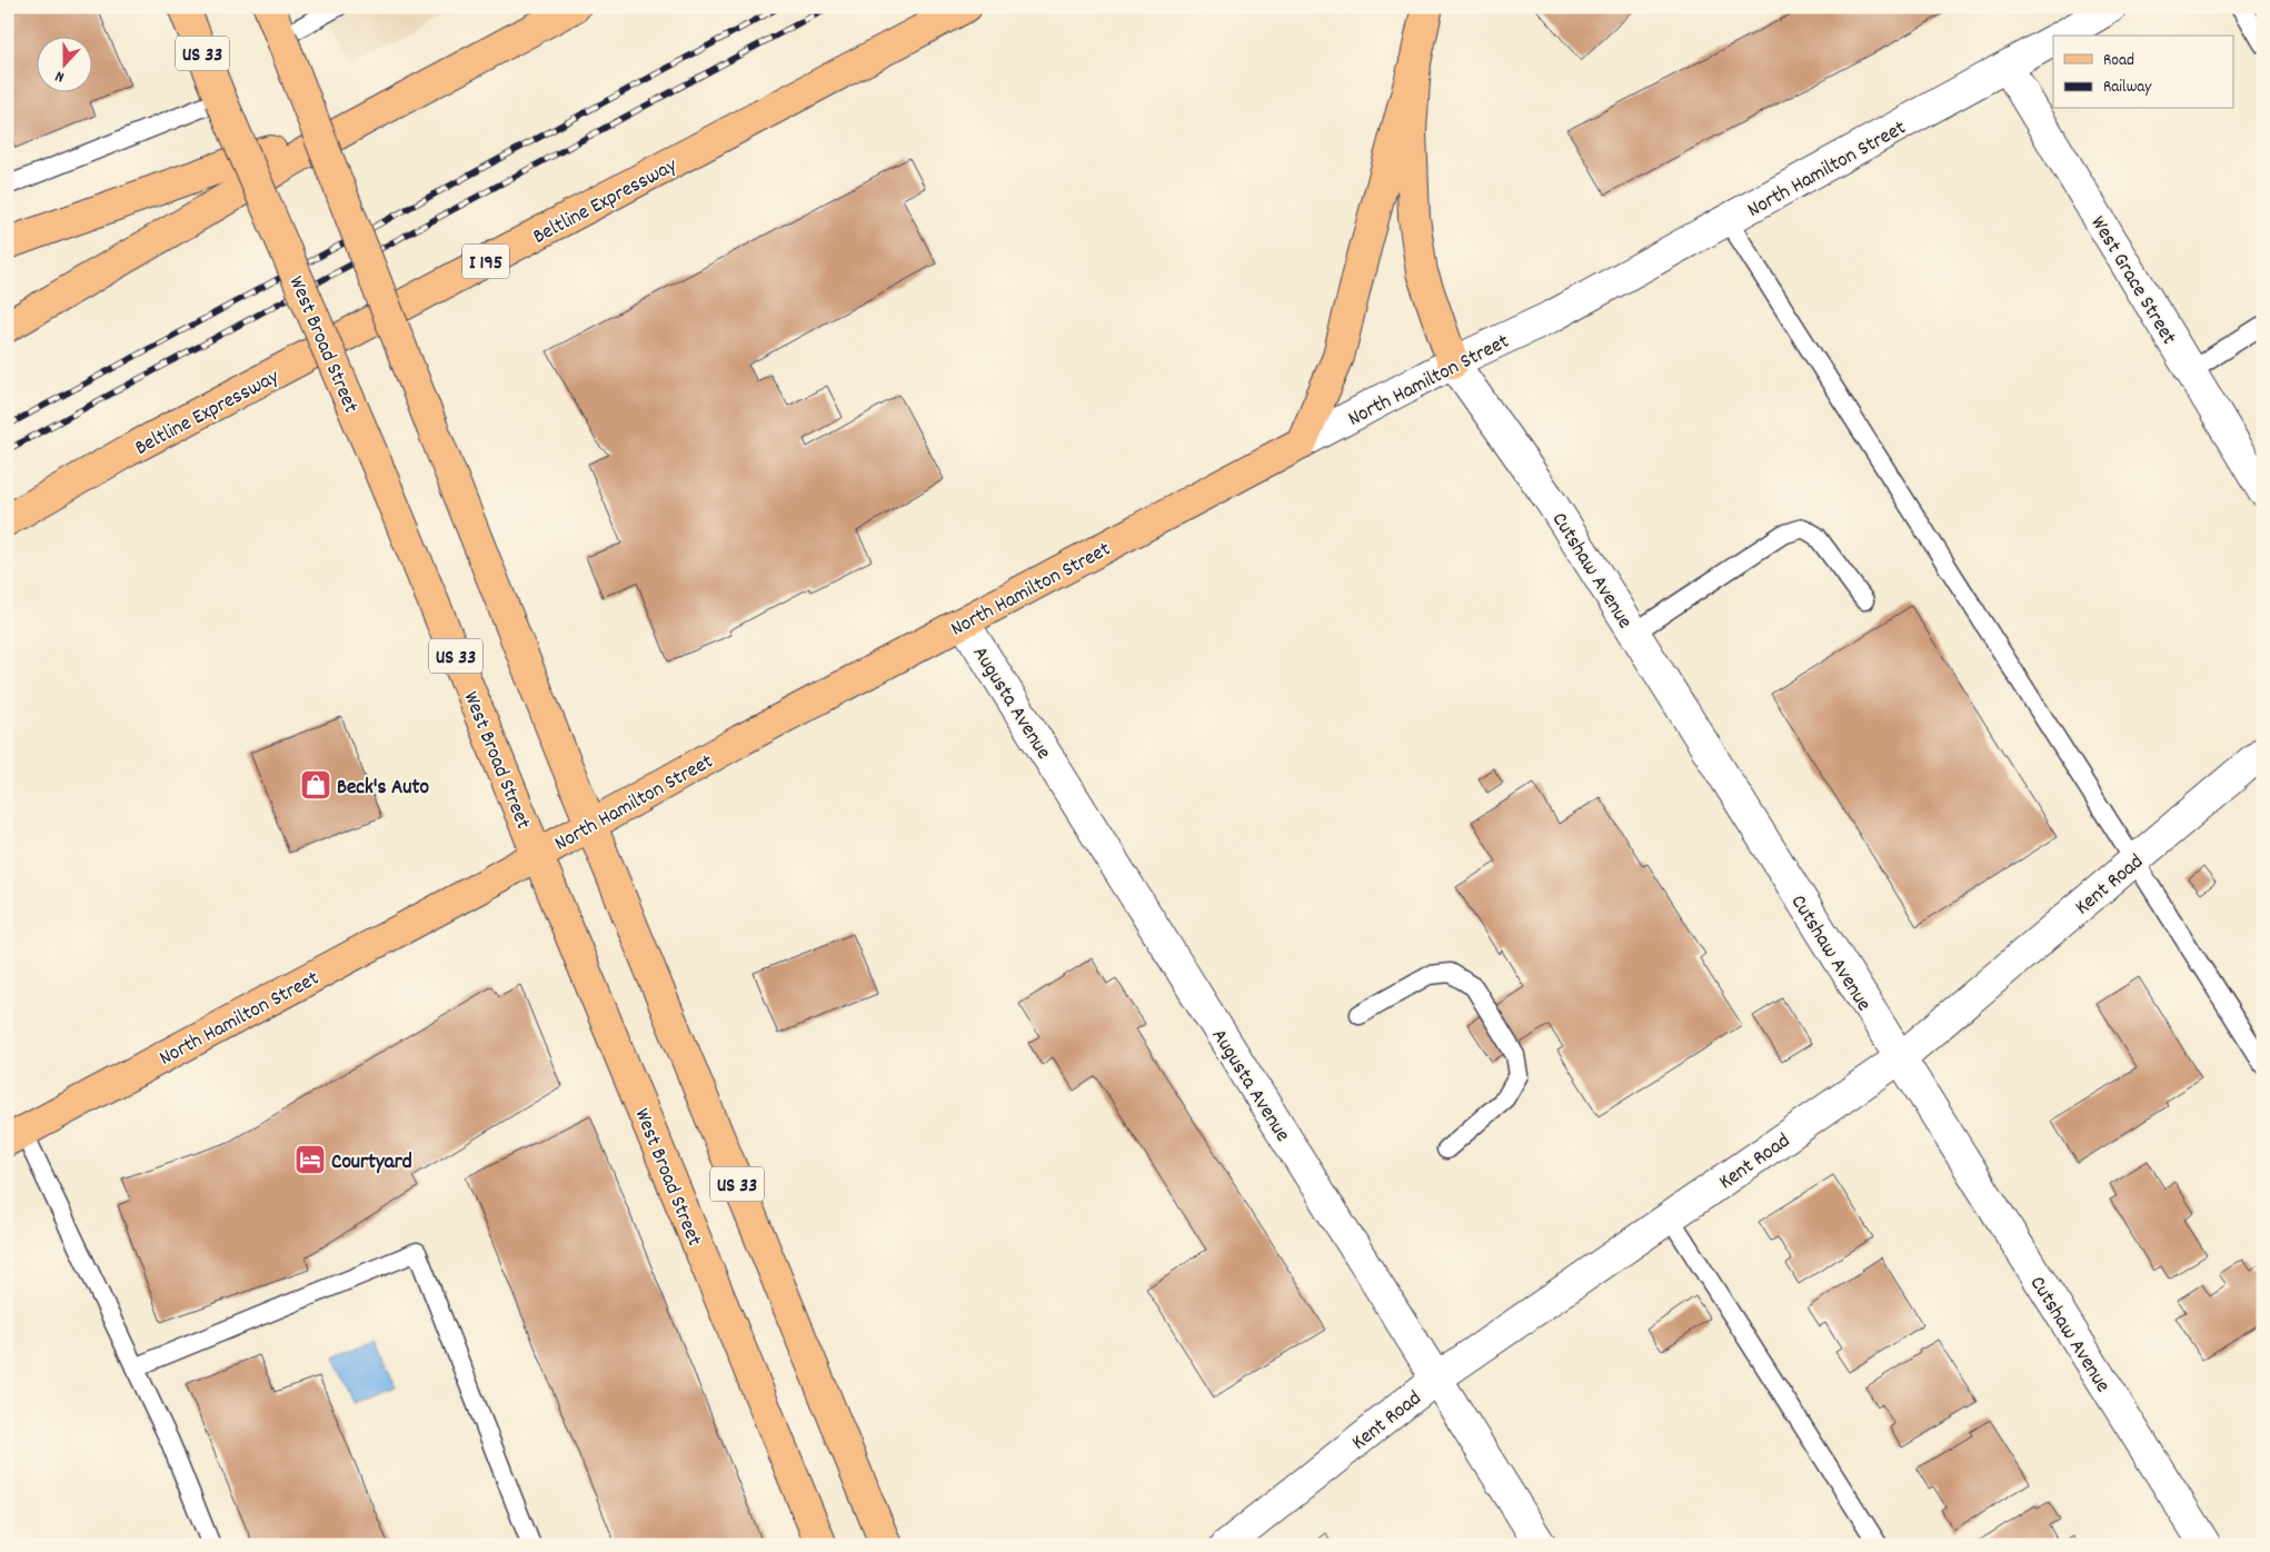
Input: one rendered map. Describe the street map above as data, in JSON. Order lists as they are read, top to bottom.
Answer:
{
  "streets": {
    "main road": [
      "US 33",
      "North Hamilton Street",
      "Beltline Expressway",
      "I 195",
      "West Broad Street"
    ],
    "street": [
      "West Grace Street",
      "Cutshaw Avenue",
      "Augusta Avenue",
      "Kent Road"
    ]
  },
  "crossings": [
    ["US 33", "North Hamilton Street"],
    ["North Hamilton Street", "West Grace Street"],
    ["North Hamilton Street", "West Broad Street"],
    ["North Hamilton Street", "Cutshaw Avenue"],
    ["North Hamilton Street", "Augusta Avenue"],
    ["Cutshaw Avenue", "Kent Road"],
    ["Augusta Avenue", "Kent Road"]
  ],
  "places": {
    "shop": ["Beck's Auto"],
    "hotel": ["Courtyard"]
  },
  "legend": ["Road", "Railway"],
  "north": "bottom"
}
